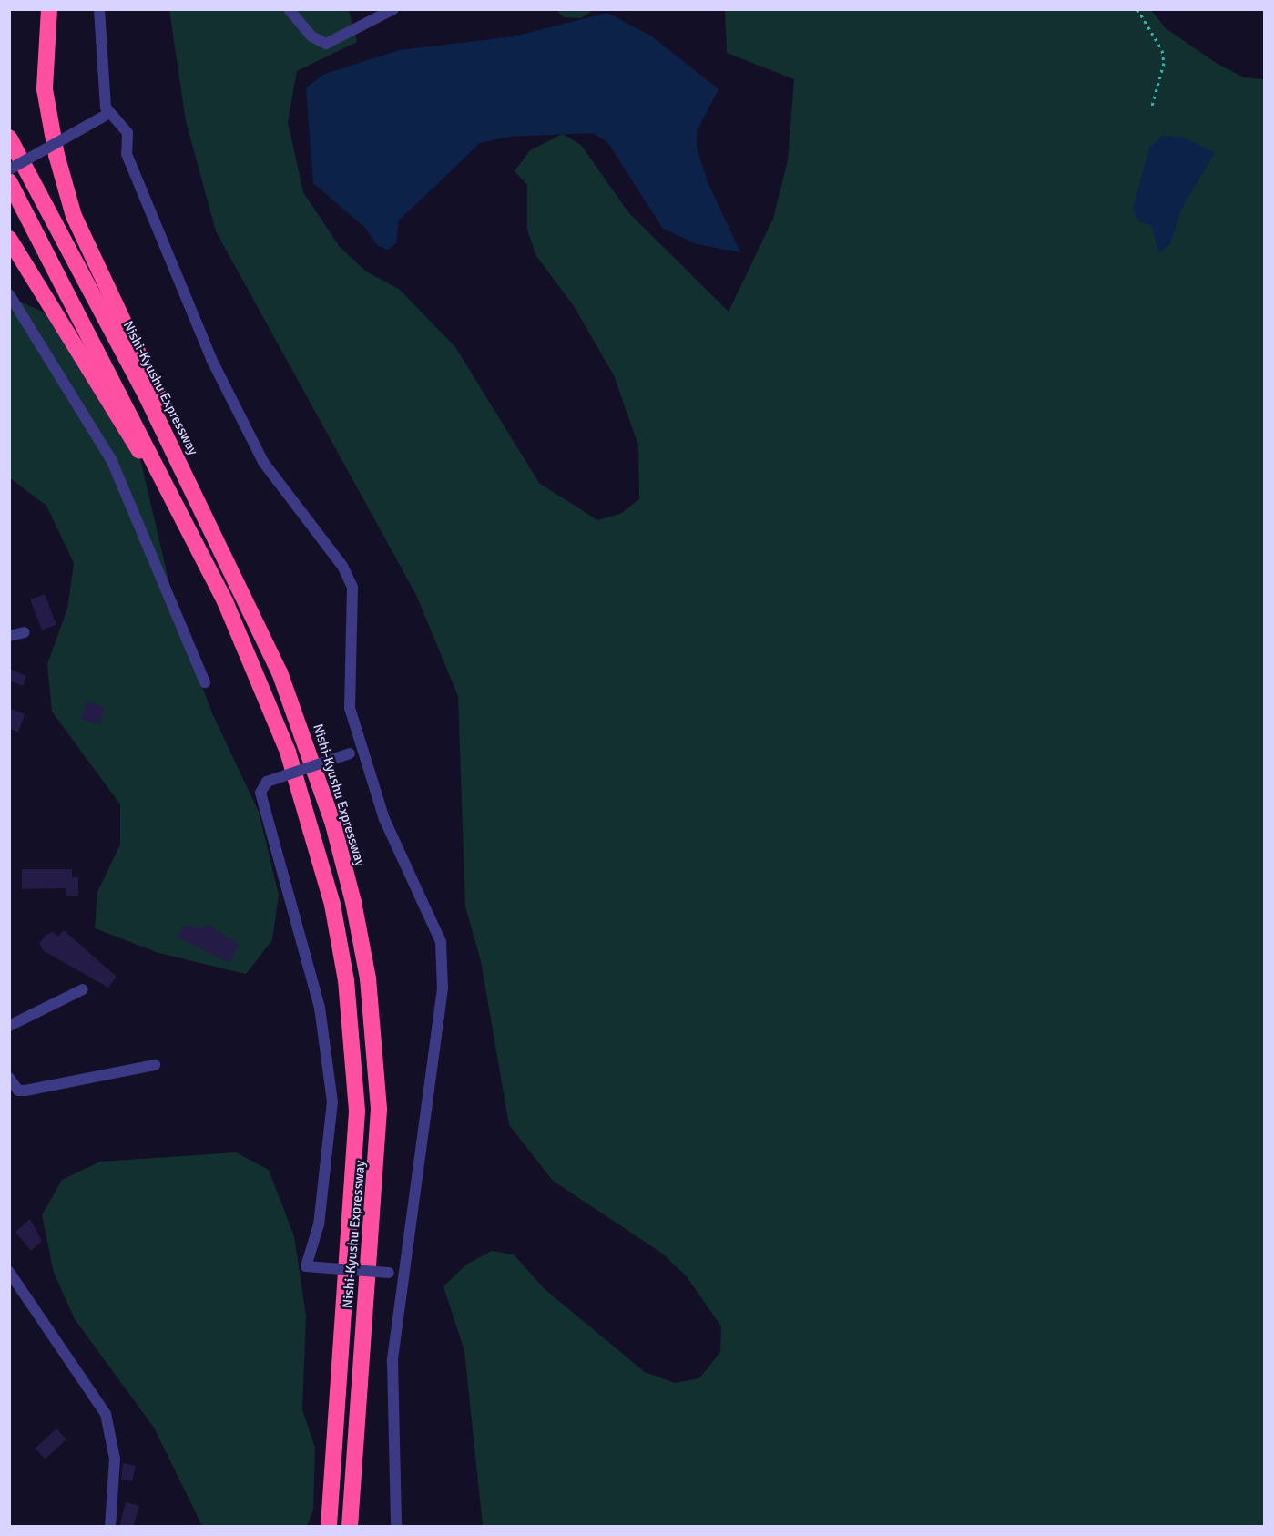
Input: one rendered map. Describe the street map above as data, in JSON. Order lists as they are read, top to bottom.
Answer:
{
  "streets": {
    "highway": ["Nishi-Kyushu Expressway"]
  }
}
